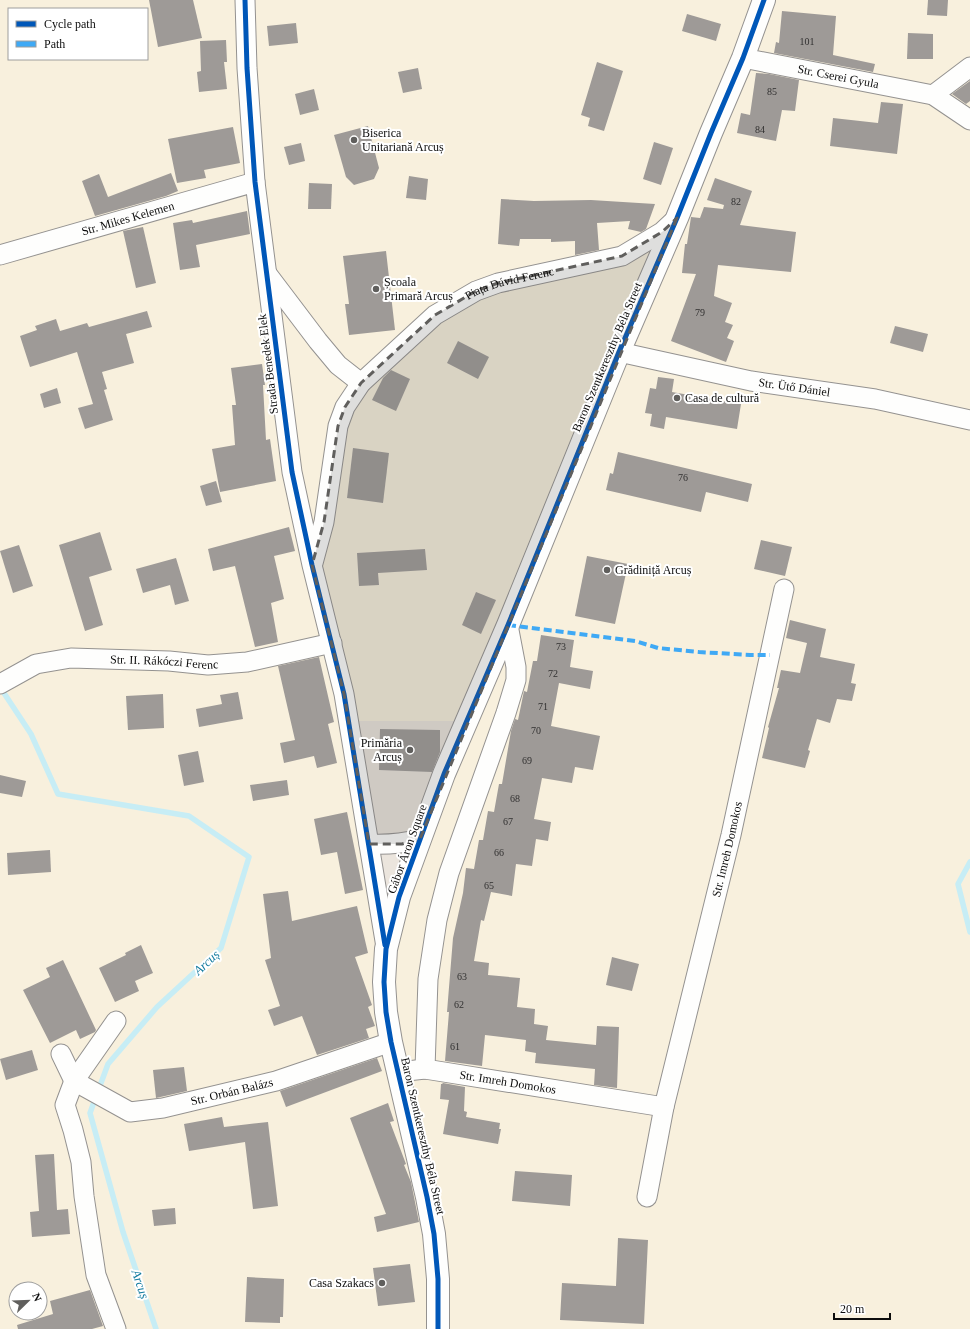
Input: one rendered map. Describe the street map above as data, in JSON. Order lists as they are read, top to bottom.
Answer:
{
  "streets": {
    "street": [
      "Str. Cserei Gyula",
      "Str. Mikes Kelemen",
      "Piața Dávid Ferenc",
      "Baron Szentkereszthy Béla Street",
      "Strada Benedek Elek",
      "Str. Ütő Dániel",
      "Str. II. Rákóczi Ferenc",
      "Gábor Áron Square",
      "Str. Imreh Domokos",
      "Str. Orbán Balázs"
    ]
  },
  "crossings": [
    ["Str. Cserei Gyula", "Baron Szentkereszthy Béla Street"],
    ["Str. Mikes Kelemen", "Strada Benedek Elek"],
    ["Piața Dávid Ferenc", "Baron Szentkereszthy Béla Street"],
    ["Piața Dávid Ferenc", "Strada Benedek Elek"],
    ["Baron Szentkereszthy Béla Street", "Str. Ütő Dániel"],
    ["Baron Szentkereszthy Béla Street", "Gábor Áron Square"],
    ["Baron Szentkereszthy Béla Street", "Str. Imreh Domokos"],
    ["Baron Szentkereszthy Béla Street", "Str. Orbán Balázs"],
    ["Strada Benedek Elek", "Str. II. Rákóczi Ferenc"],
    ["Strada Benedek Elek", "Gábor Áron Square"]
  ],
  "water": ["Arcuș"],
  "places": [
    "Biserica Unitariană Arcuș",
    "Școala Primară Arcuș",
    "Casa de cultură",
    "Grădiniță Arcuș",
    "Primăria Arcuș",
    "Casa Szakacs"
  ],
  "house_numbers": [
    "101",
    "85",
    "84",
    "82",
    "79",
    "76",
    "73",
    "72",
    "71",
    "70",
    "69",
    "68",
    "67",
    "66",
    "65",
    "63",
    "62",
    "61"
  ],
  "legend": ["Cycle path", "Path"],
  "scale_bar": "20 m",
  "north": "top right"
}
